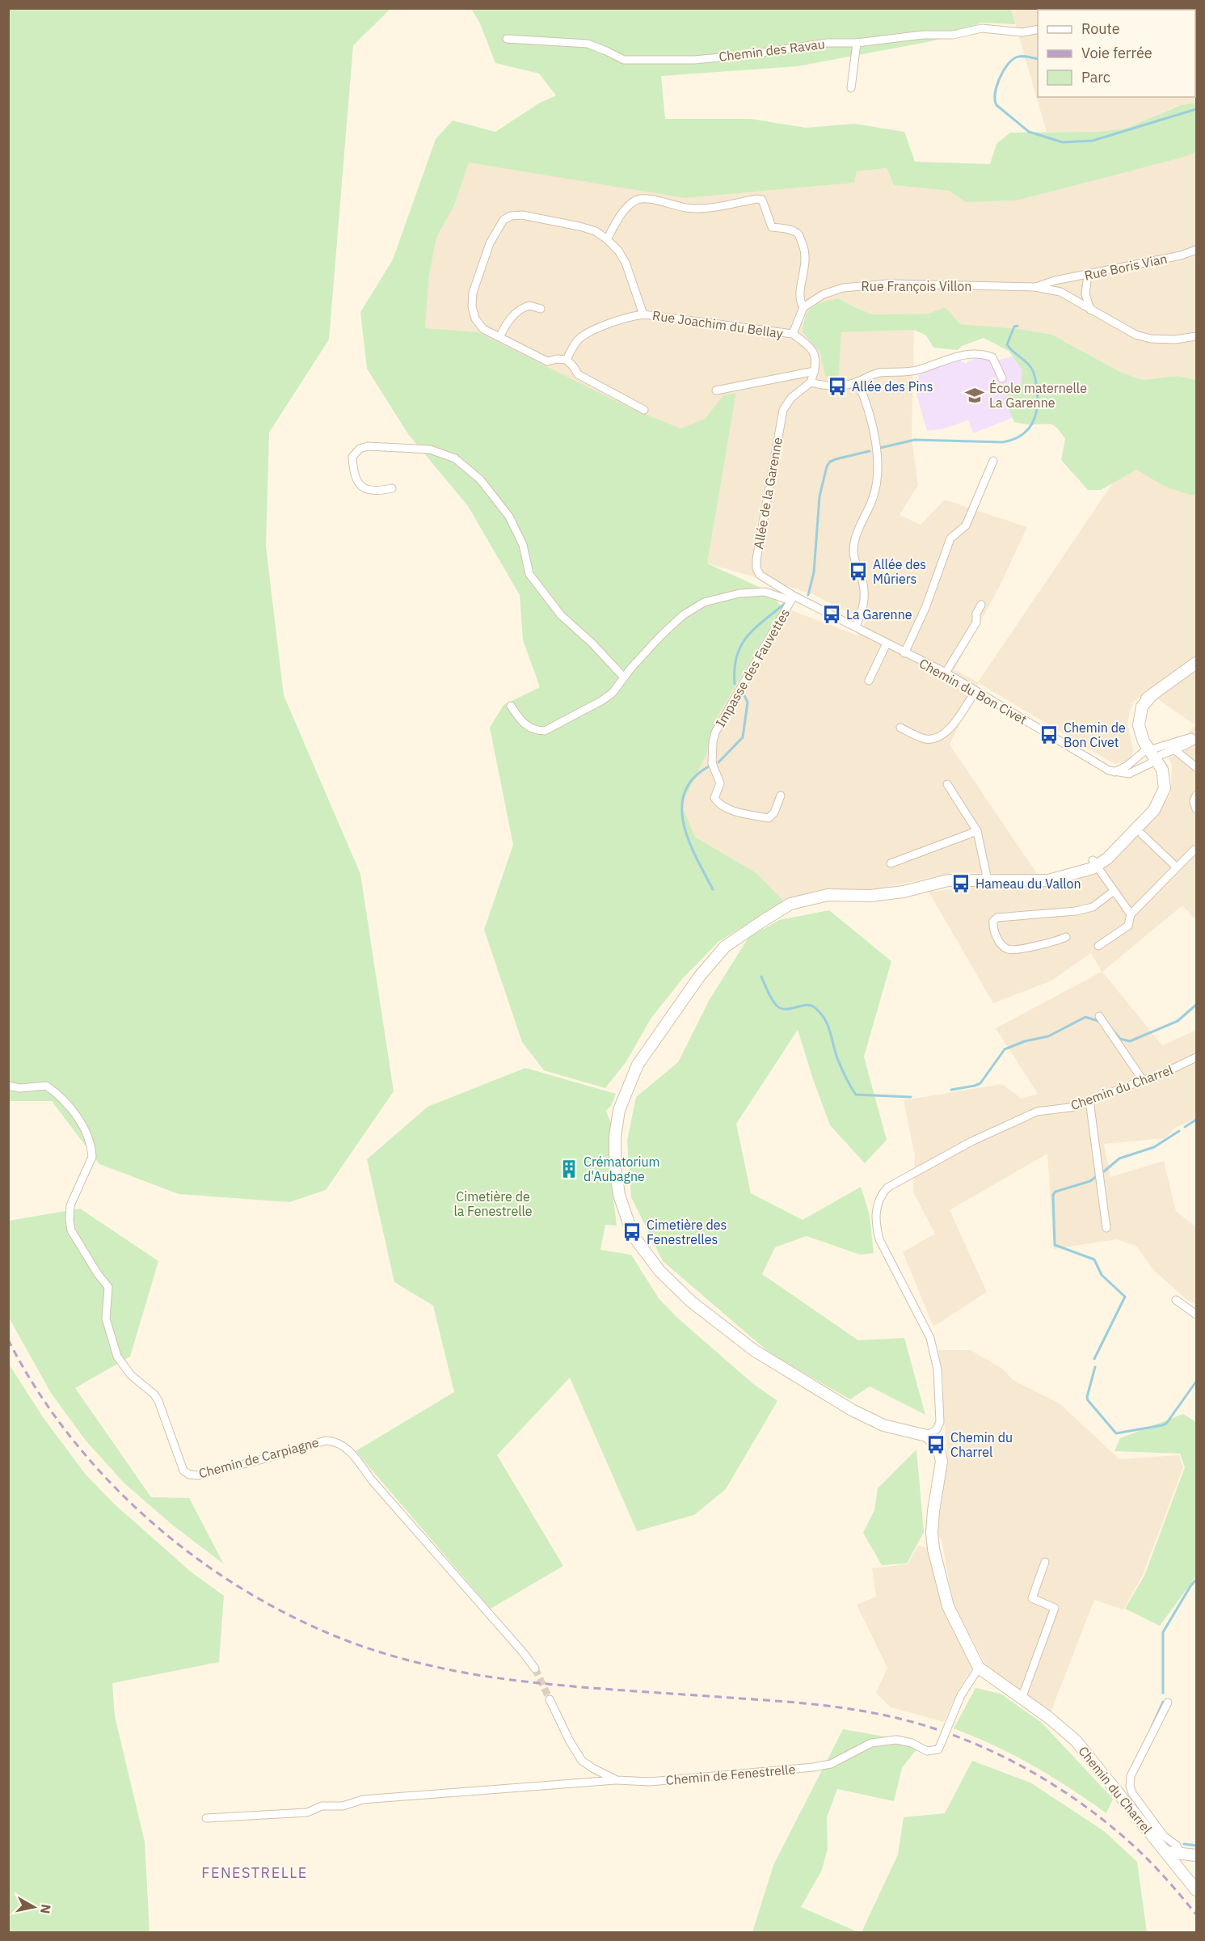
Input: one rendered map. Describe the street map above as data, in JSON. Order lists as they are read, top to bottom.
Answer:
{
  "streets": {
    "street": [
      "Chemin des Ravau",
      "Rue Boris Vian",
      "Rue François Villon",
      "Rue Joachim du Bellay",
      "Allée de la Garenne",
      "Impasse des Fauvettes",
      "Chemin du Bon Civet",
      "Chemin du Charrel",
      "Chemin de Carpiagne",
      "Chemin de Fenestrelle"
    ]
  },
  "crossings": [
    ["Rue Boris Vian", "Rue François Villon"],
    ["Allée de la Garenne", "Impasse des Fauvettes"],
    ["Chemin du Charrel", "Chemin de Fenestrelle"]
  ],
  "districts": ["FENESTRELLE"],
  "parks": ["Cimetière de la Fenestrelle"],
  "places": {
    "bus stop": [
      "Allée des Pins",
      "Allée des Mûriers",
      "La Garenne",
      "Chemin de Bon Civet",
      "Hameau du Vallon",
      "Cimetière des Fenestrelles",
      "Chemin du Charrel"
    ],
    "school or university": ["École maternelle La Garenne"],
    "building": ["Crématorium d'Aubagne"]
  },
  "legend": ["Route", "Voie ferrée", "Parc"],
  "north": "right"
}
